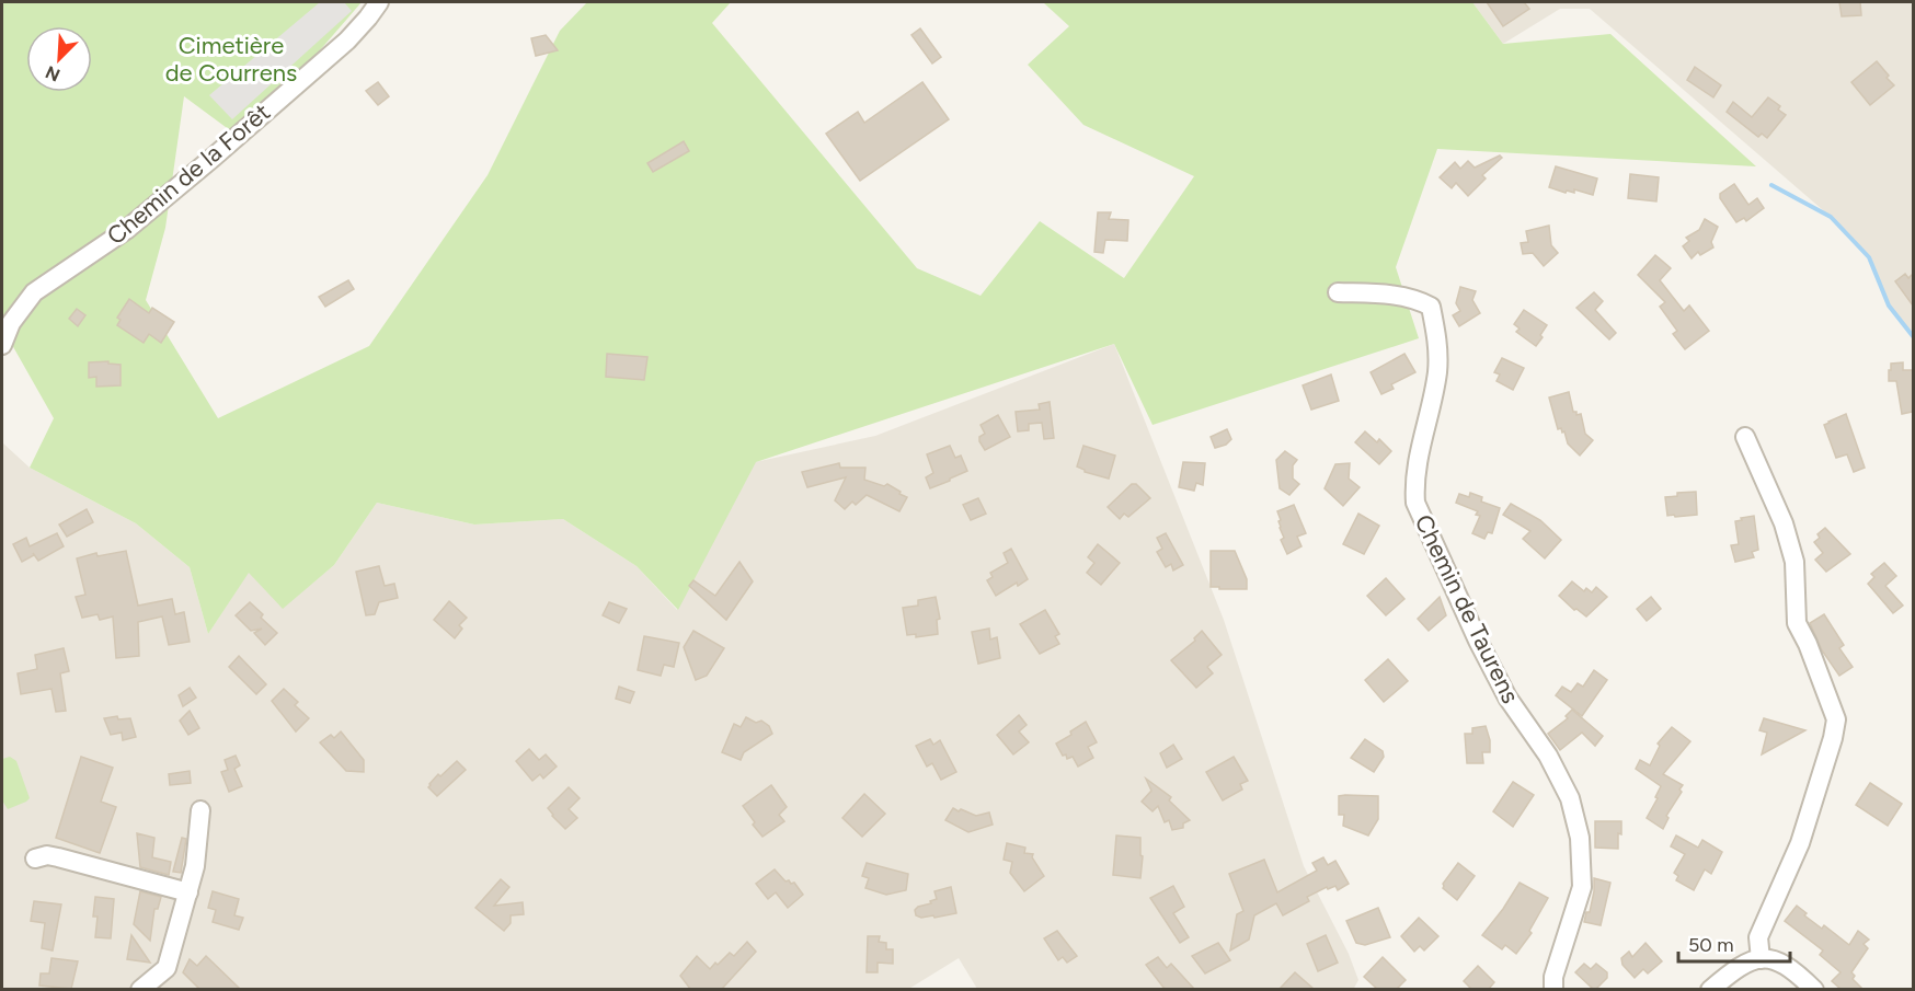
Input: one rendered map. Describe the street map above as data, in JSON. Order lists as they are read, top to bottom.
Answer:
{
  "streets": {
    "street": ["Chemin de la Forêt", "Chemin de Taurens"]
  },
  "parks": ["Cimetière de Courrens"],
  "scale_bar": "50 m",
  "north": "bottom left"
}
